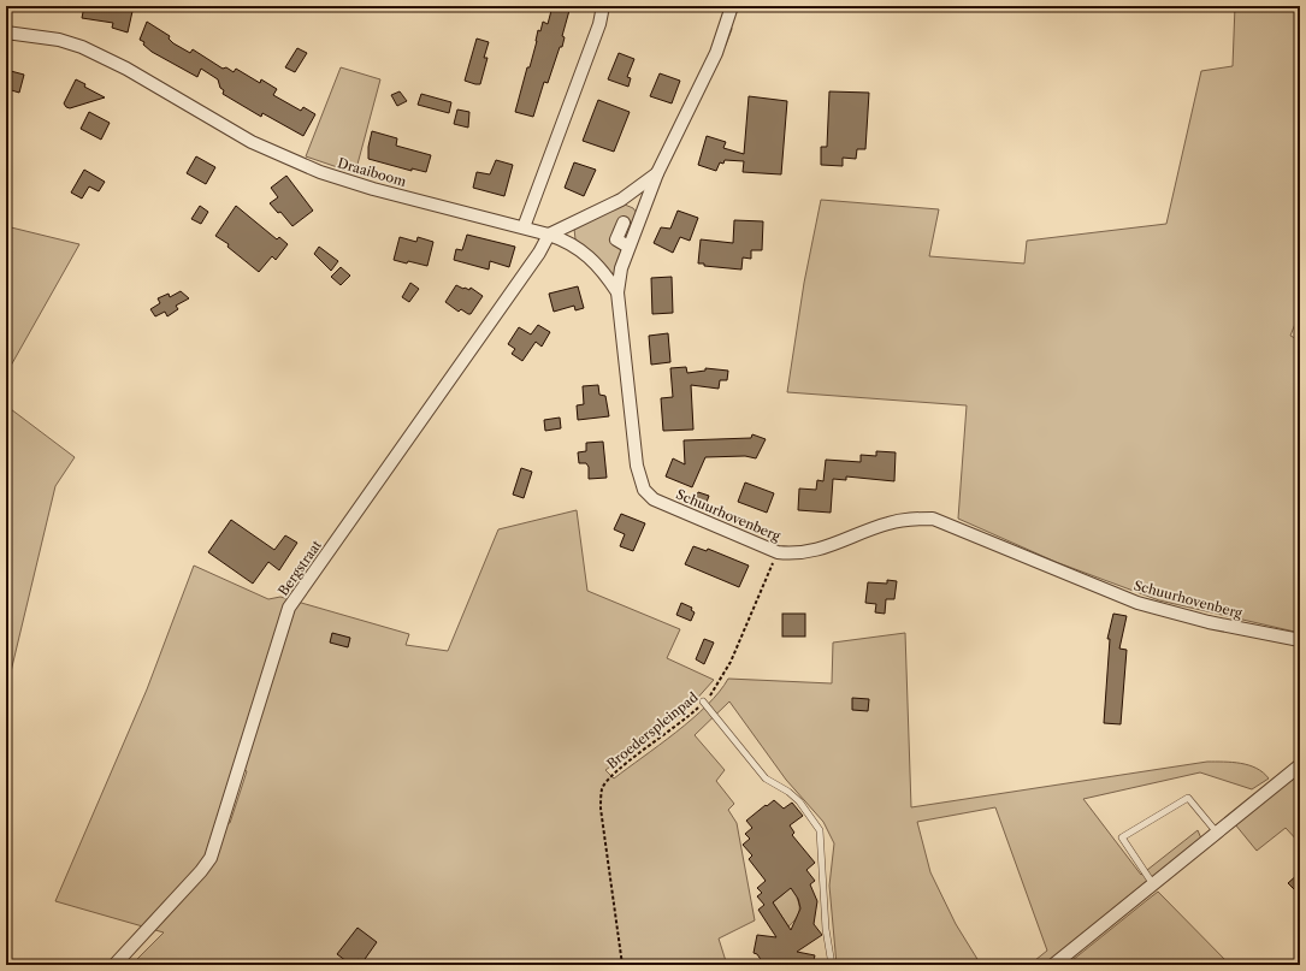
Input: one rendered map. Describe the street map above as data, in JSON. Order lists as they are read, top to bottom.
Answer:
{
  "streets": {
    "street": ["Draaiboom", "Schuurhovenberg", "Bergstraat"],
    "path": ["Broederspleinpad"]
  },
  "crossings": [
    ["Draaiboom", "Schuurhovenberg"],
    ["Schuurhovenberg", "Bergstraat"],
    ["Schuurhovenberg", "Broederspleinpad"]
  ]
}
